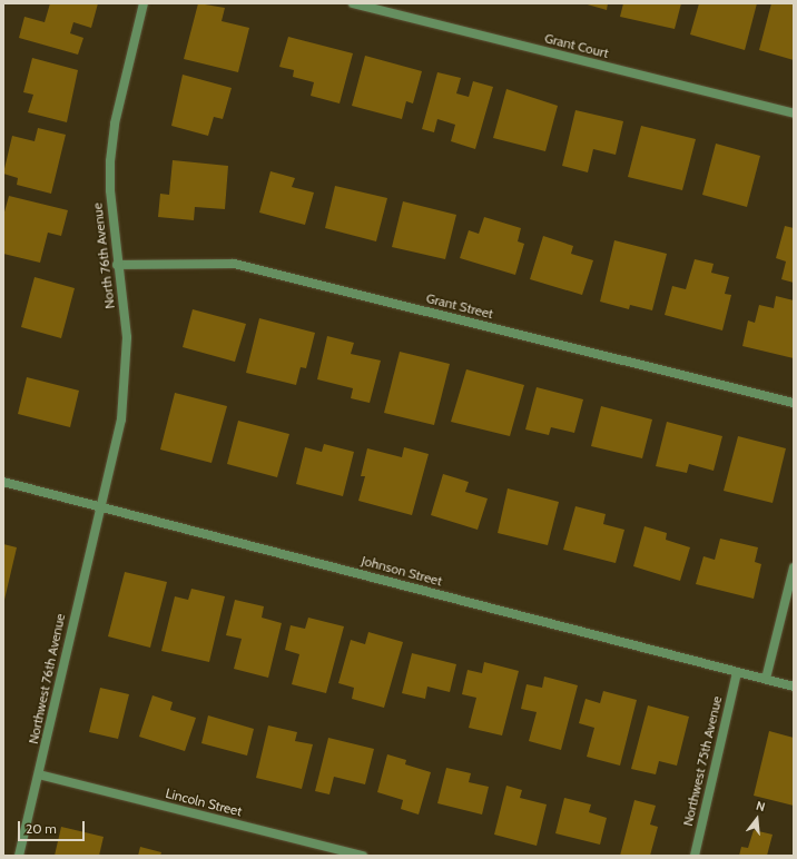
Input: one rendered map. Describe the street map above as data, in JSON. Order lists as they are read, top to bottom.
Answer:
{
  "streets": {
    "street": [
      "Grant Court",
      "North 76th Avenue",
      "Grant Street",
      "Johnson Street",
      "Northwest 76th Avenue",
      "Northwest 75th Avenue",
      "Lincoln Street"
    ]
  },
  "crossings": [
    ["North 76th Avenue", "Grant Street"],
    ["North 76th Avenue", "Johnson Street"],
    ["North 76th Avenue", "Northwest 76th Avenue"],
    ["Johnson Street", "Northwest 76th Avenue"],
    ["Johnson Street", "Northwest 75th Avenue"],
    ["Northwest 76th Avenue", "Lincoln Street"]
  ],
  "scale_bar": "20 m",
  "north": "top"
}
